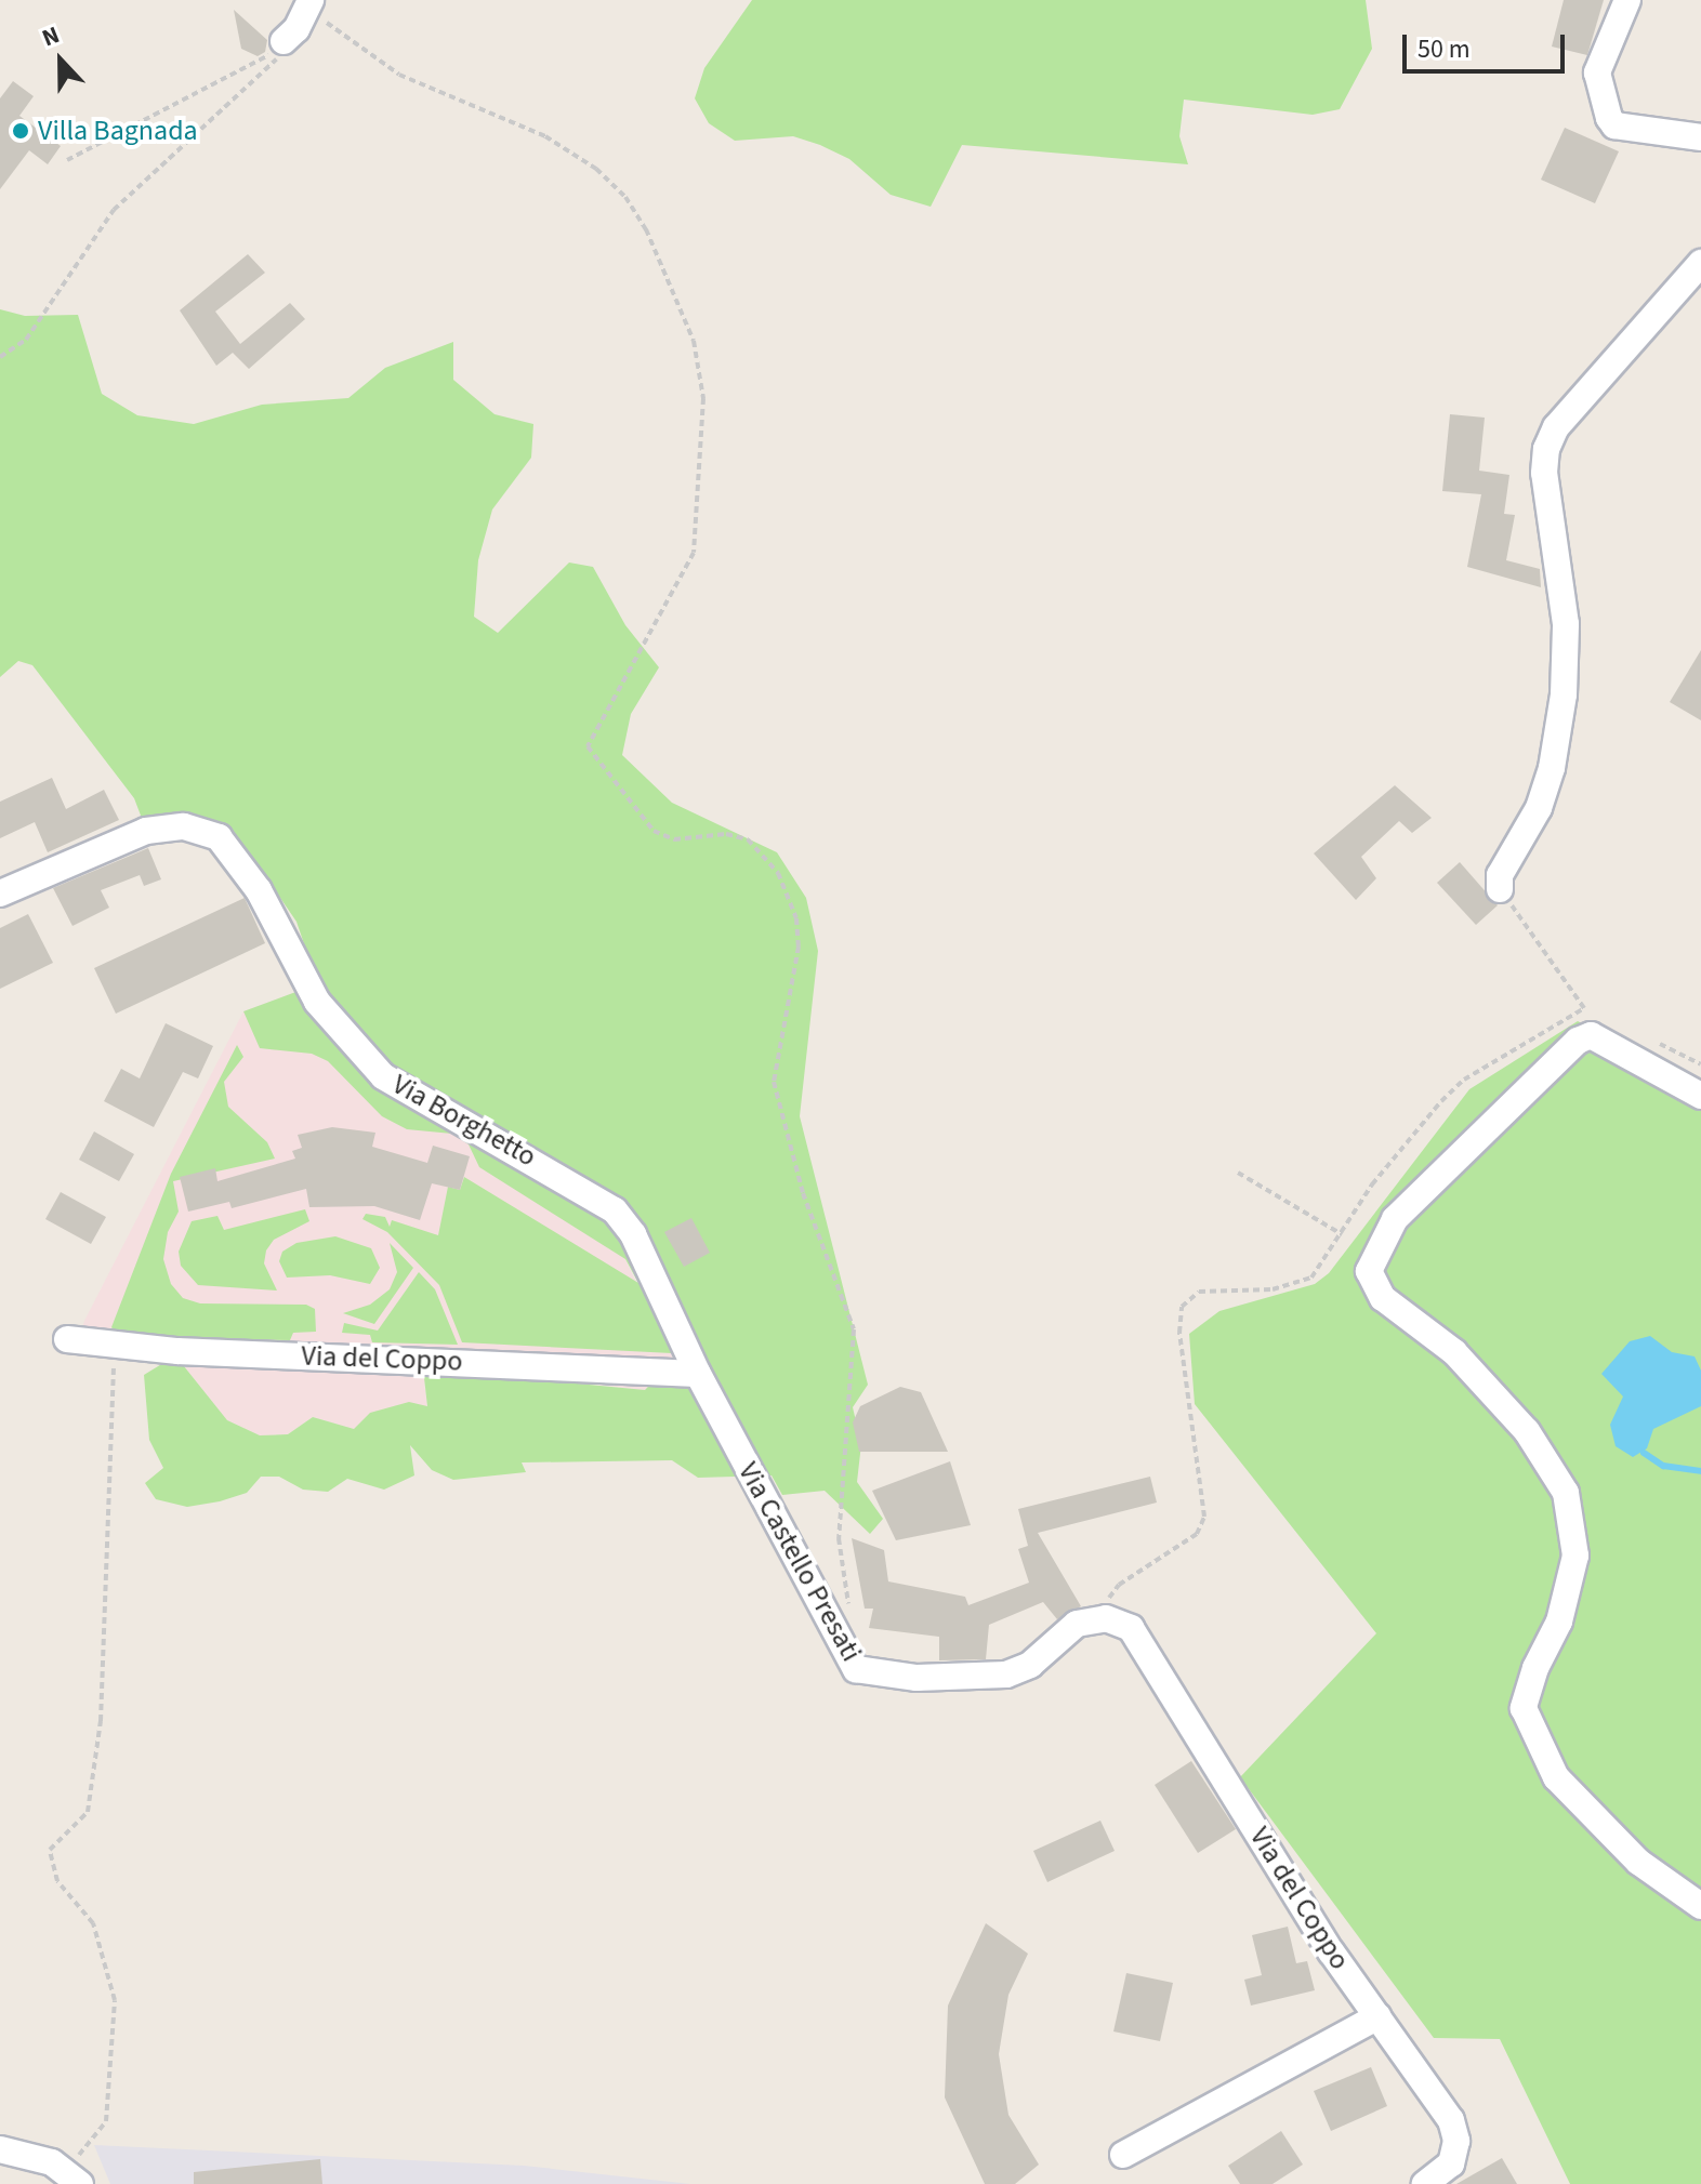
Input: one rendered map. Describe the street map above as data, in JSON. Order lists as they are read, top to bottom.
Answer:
{
  "streets": {
    "street": ["Via Borghetto", "Via del Coppo", "Via Castello Presati"]
  },
  "crossings": [
    ["Via Borghetto", "Via del Coppo"],
    ["Via Borghetto", "Via Castello Presati"],
    ["Via del Coppo", "Via Castello Presati"]
  ],
  "places": ["Villa Bagnada"],
  "scale_bar": "50 m",
  "north": "top"
}
